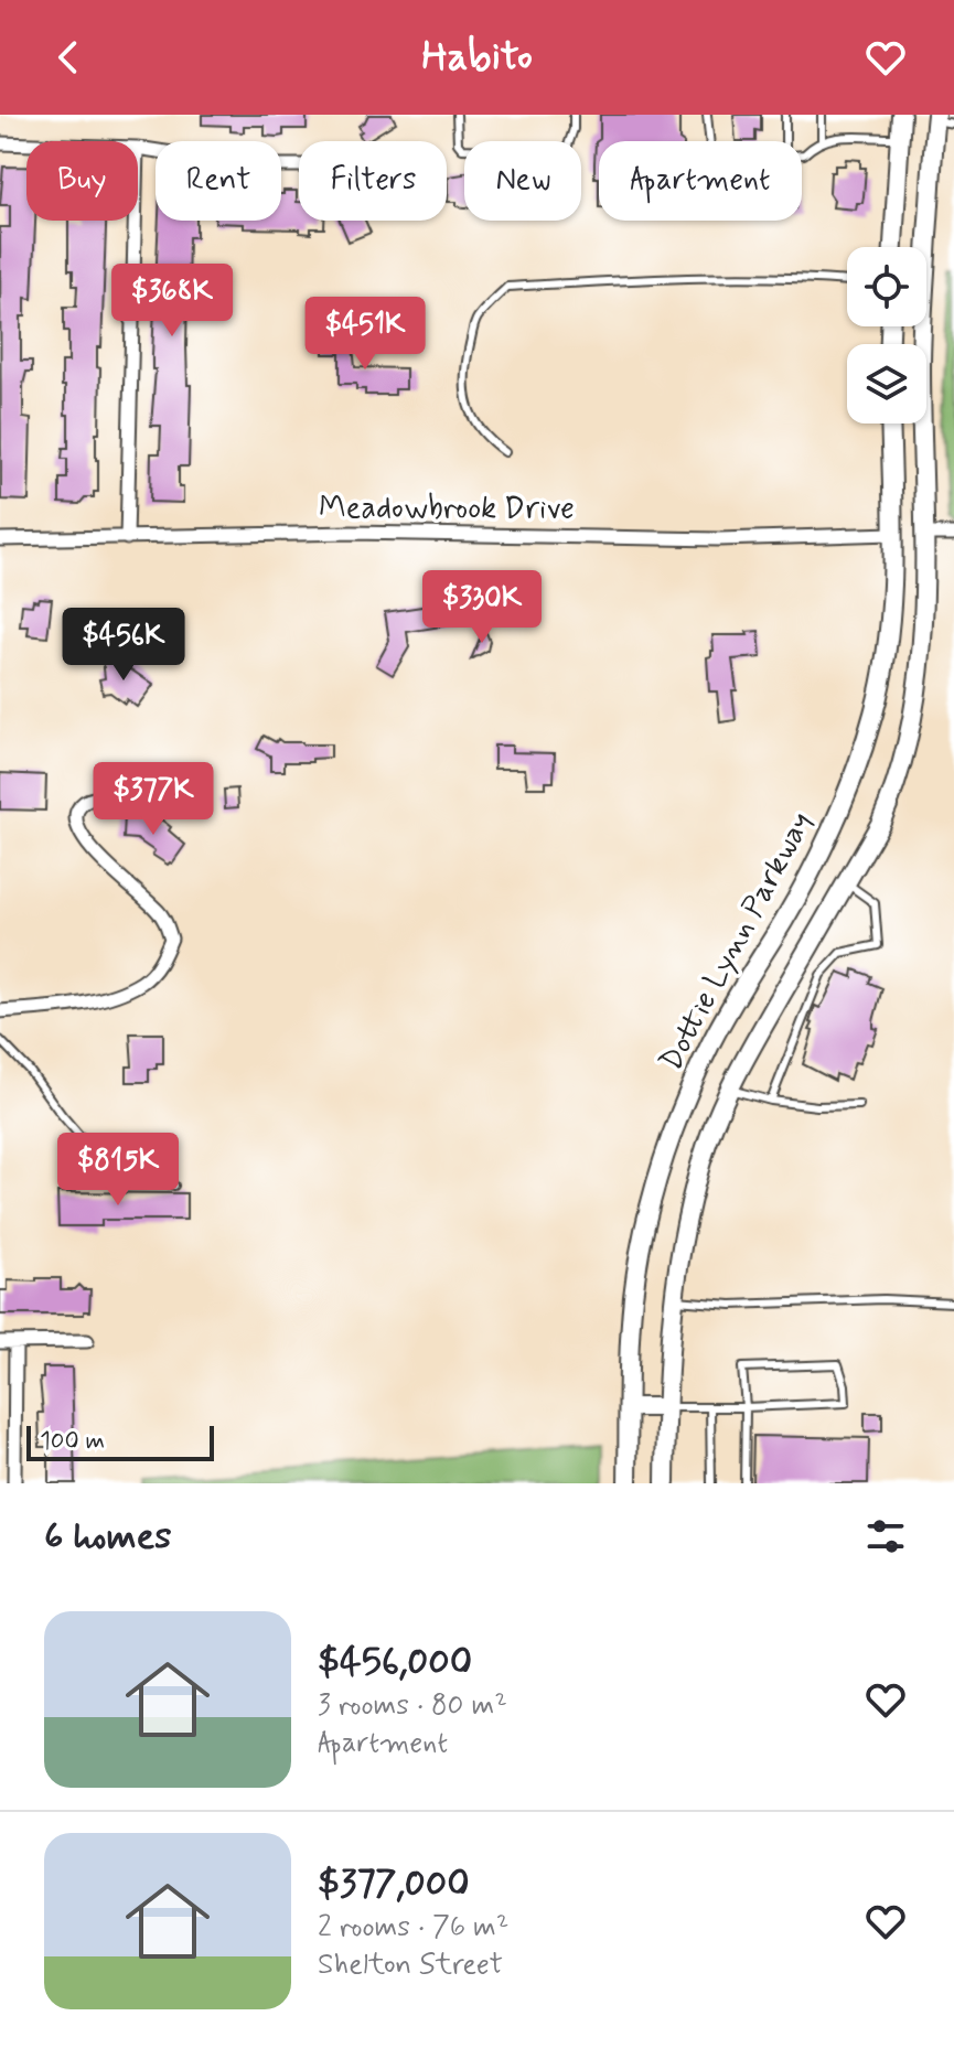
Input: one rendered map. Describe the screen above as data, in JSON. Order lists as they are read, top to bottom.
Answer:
{
  "streets": {
    "main road": ["Dottie Lynn Parkway"],
    "street": ["Meadowbrook Drive"]
  },
  "crossings": [
    ["Meadowbrook Drive", "Dottie Lynn Parkway"]
  ],
  "scale_bar": "100 m",
  "page": {
    "header": "Habito",
    "chip": [
      "Buy",
      "Rent",
      "Filters",
      "New",
      "Apartment"
    ],
    "price": [
      "$368K",
      "$451K",
      "$330K",
      "$456K",
      "$377K",
      "$815K"
    ],
    "scale": "100 m",
    "heading": "6 homes",
    "list": [
      {
        "name": "$456,000",
        "note": "3 rooms · 80 m² · Apartment"
      },
      {
        "name": "$377,000",
        "note": "2 rooms · 76 m² · Shelton Street"
      }
    ]
  }
}
